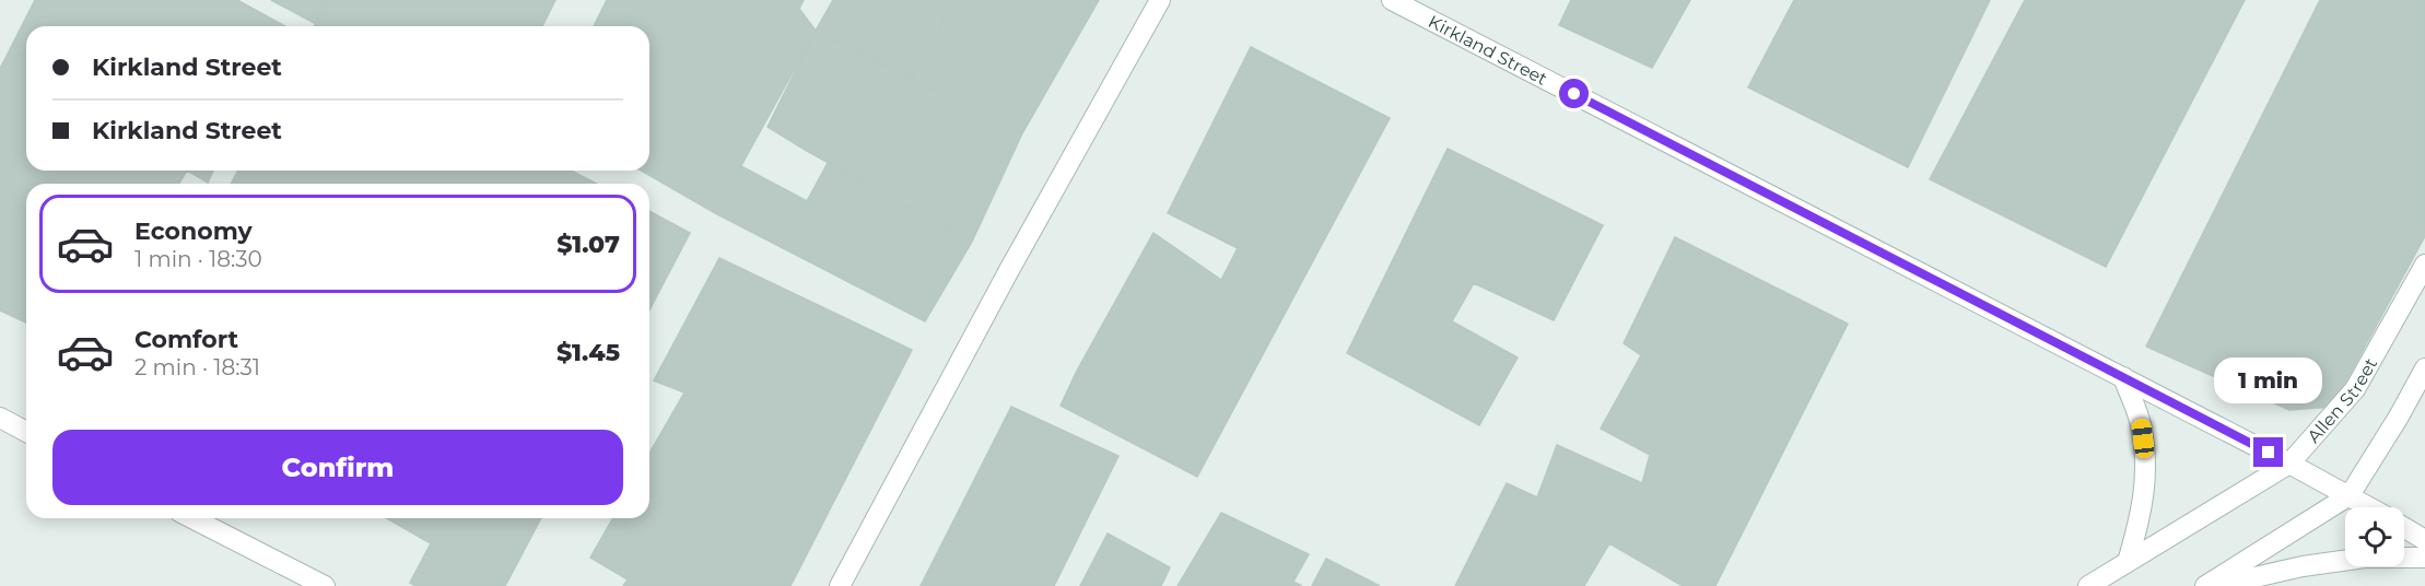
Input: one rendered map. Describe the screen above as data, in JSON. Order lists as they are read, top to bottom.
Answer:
{
  "streets": {
    "street": ["Kirkland Street", "Allen Street"]
  },
  "crossings": [
    ["Kirkland Street", "Allen Street"]
  ],
  "page": {
    "banner": ["Kirkland Street", "Kirkland Street"],
    "list": [
      {
        "name": "Economy",
        "note": "1 min · 18:30",
        "value": "$1.07"
      },
      {
        "name": "Comfort",
        "note": "2 min · 18:31",
        "value": "$1.45"
      }
    ],
    "bubble": "1 min",
    "buttons": "Confirm"
  }
}
